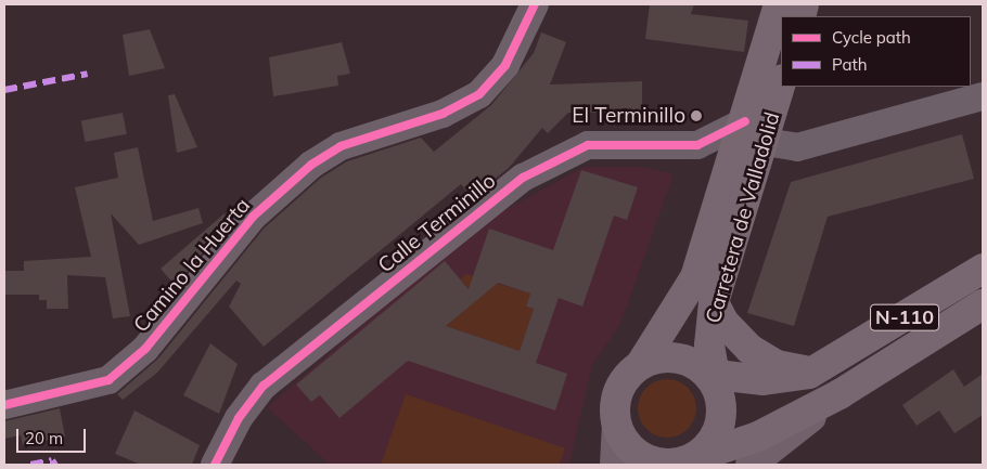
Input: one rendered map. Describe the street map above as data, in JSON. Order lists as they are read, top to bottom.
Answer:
{
  "streets": {
    "highway": ["Carretera de Valladolid", "N-110"],
    "street": ["Calle Terminillo", "Camino la Huerta"]
  },
  "crossings": [
    ["Carretera de Valladolid", "Calle Terminillo"],
    ["Carretera de Valladolid", "N-110"]
  ],
  "places": ["El Terminillo"],
  "legend": ["Cycle path", "Path"],
  "scale_bar": "20 m"
}
